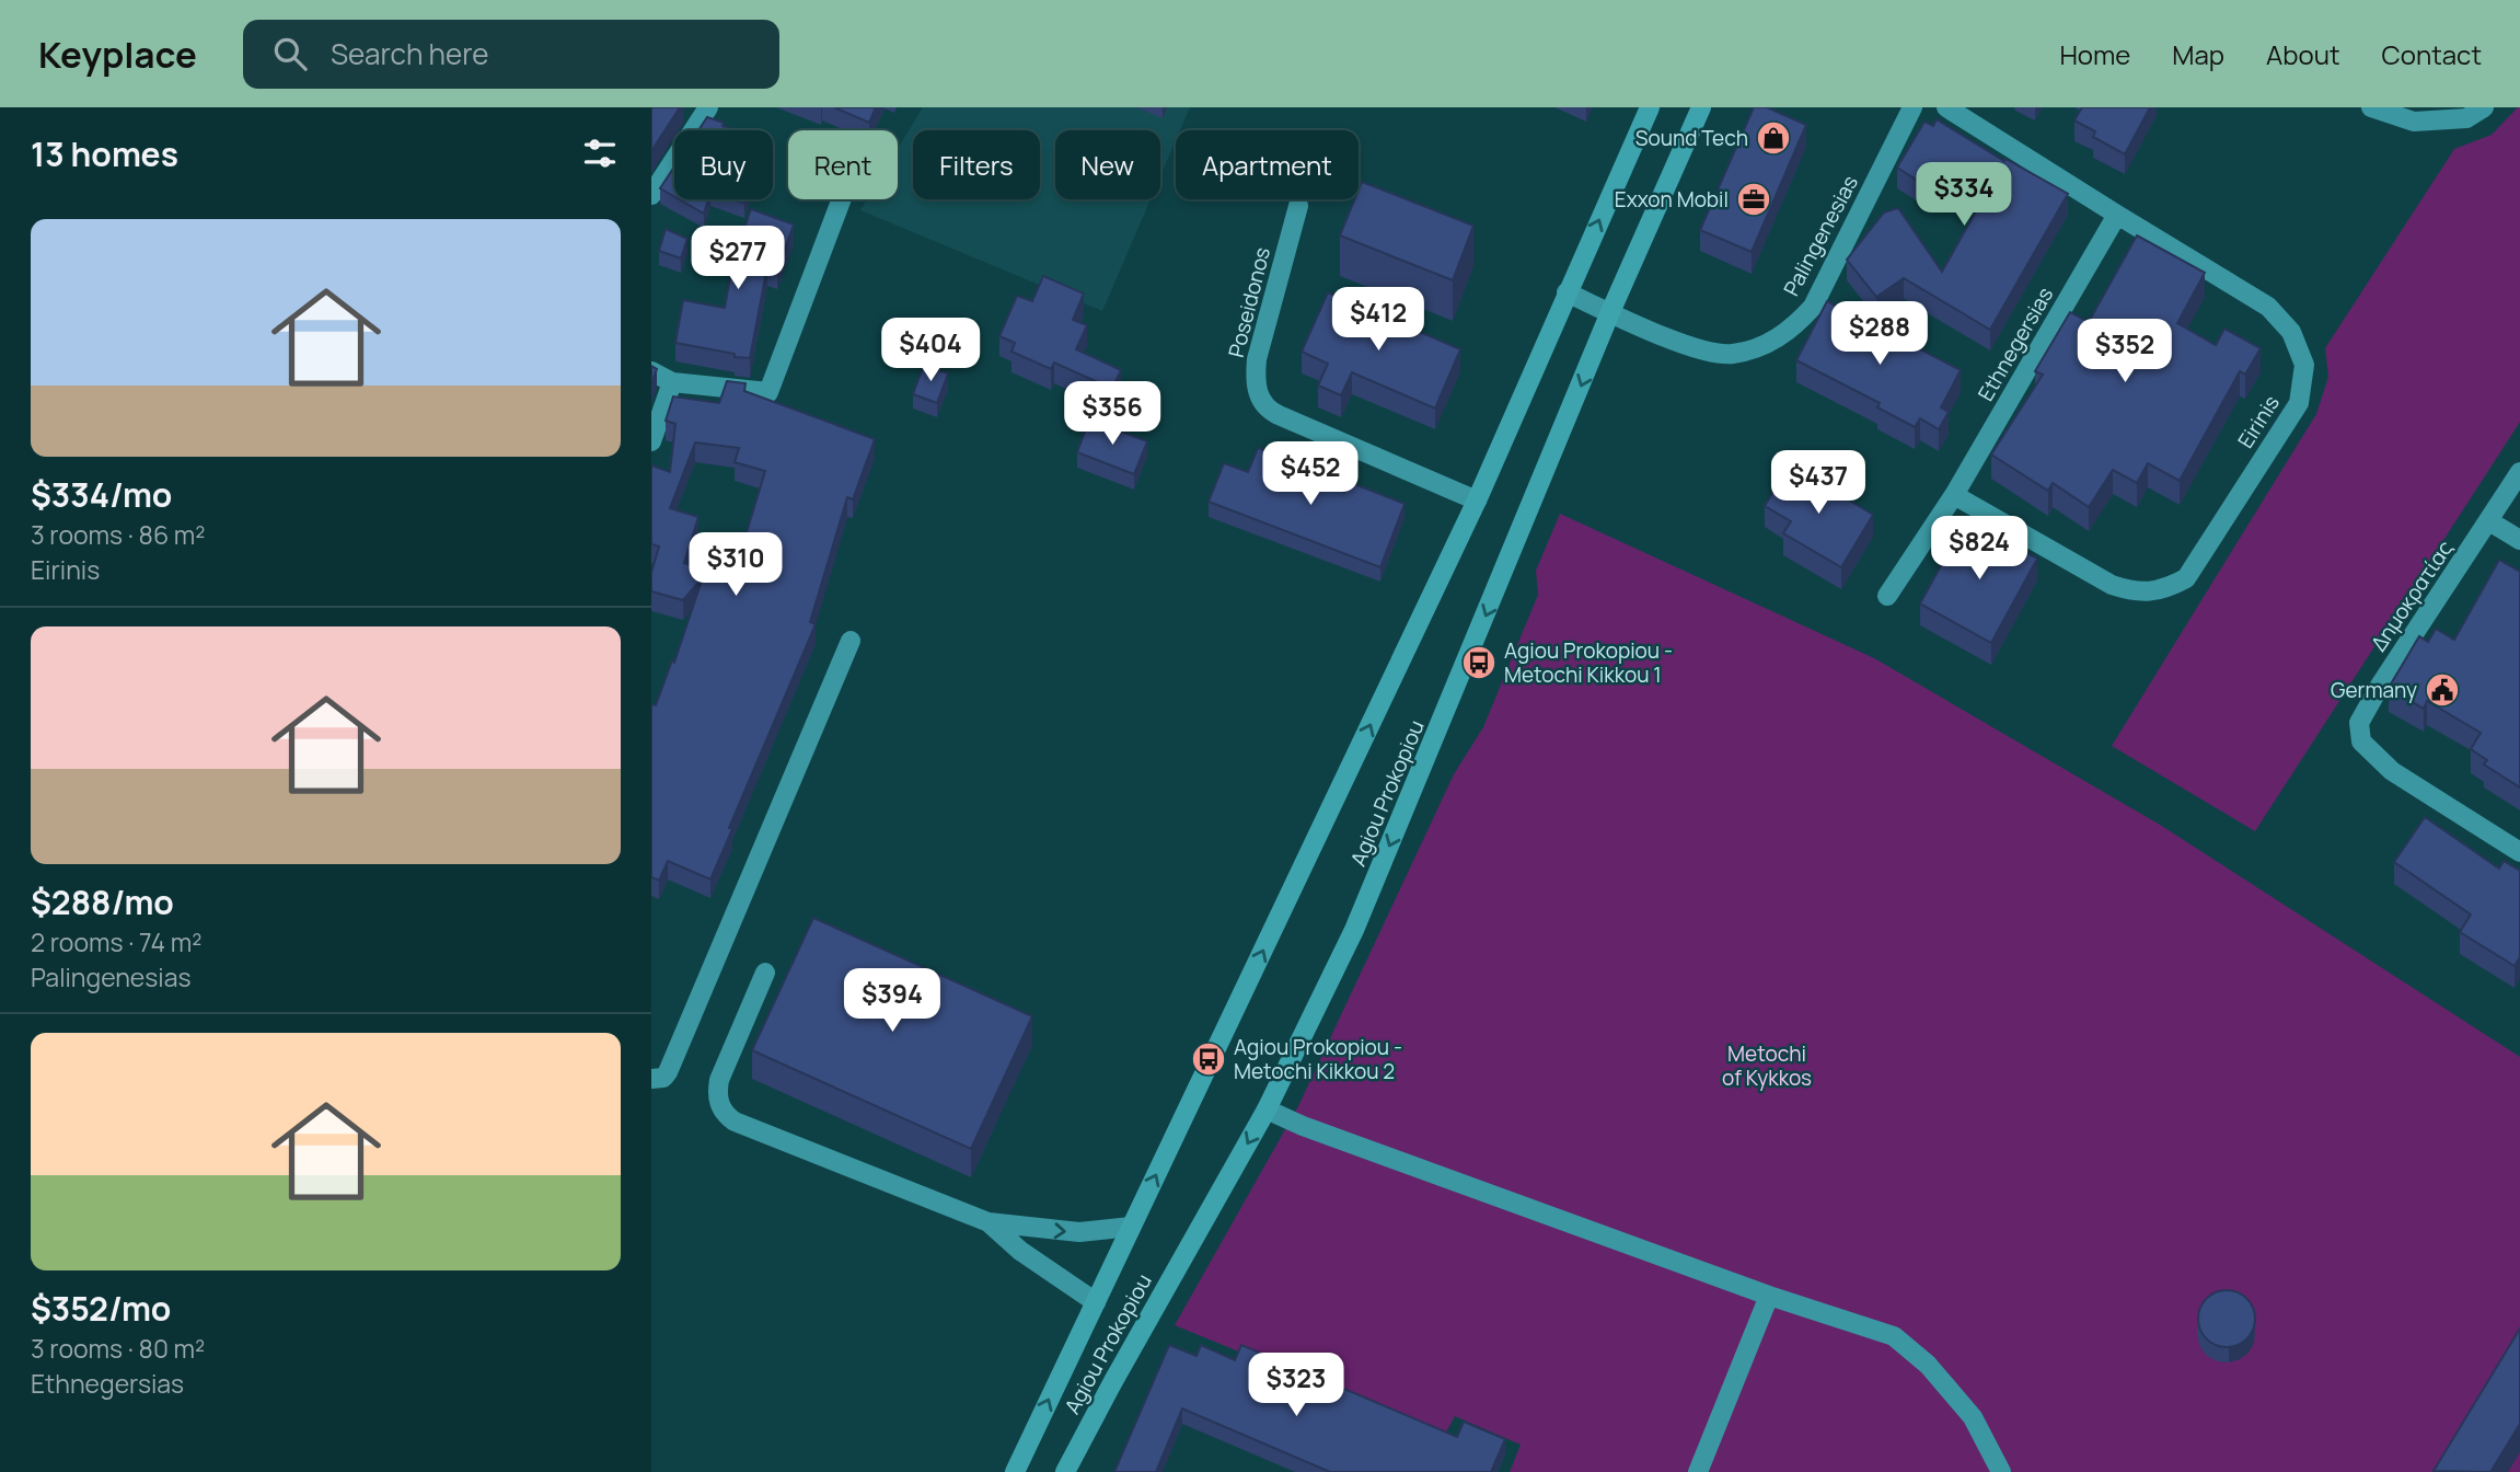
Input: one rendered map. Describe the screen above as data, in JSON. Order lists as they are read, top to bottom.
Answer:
{
  "streets": {
    "main road": ["Agiou Prokopiou"],
    "street": [
      "Palingenesias",
      "Poseidonos",
      "Ethnegersias",
      "Eirinis",
      "Δημοκρατίας"
    ]
  },
  "crossings": [
    ["Palingenesias", "Agiou Prokopiou"],
    ["Poseidonos", "Agiou Prokopiou"],
    ["Ethnegersias", "Eirinis"]
  ],
  "parks": ["Metochi of Kykkos"],
  "places": {
    "shop": ["Sound Tech"],
    "office": ["Exxon Mobil"],
    "bus stop": ["Agiou Prokopiou - Metochi Kikkou 1", "Agiou Prokopiou - Metochi Kikkou 2"],
    "public building": ["Germany"]
  },
  "page": {
    "header": "Keyplace",
    "search": "Search here",
    "nav": [
      "Home",
      "Map",
      "About",
      "Contact"
    ],
    "heading": "13 homes",
    "chip": [
      "Buy",
      "Rent",
      "Filters",
      "New",
      "Apartment"
    ],
    "price": [
      "$334",
      "$277",
      "$412",
      "$288",
      "$404",
      "$352",
      "$356",
      "$452",
      "$437",
      "$824",
      "$310",
      "$394",
      "$323"
    ],
    "list": [
      {
        "name": "$334/mo",
        "note": "3 rooms · 86 m² · Eirinis"
      },
      {
        "name": "$288/mo",
        "note": "2 rooms · 74 m² · Palingenesias"
      },
      {
        "name": "$352/mo",
        "note": "3 rooms · 80 m² · Ethnegersias"
      }
    ]
  }
}
